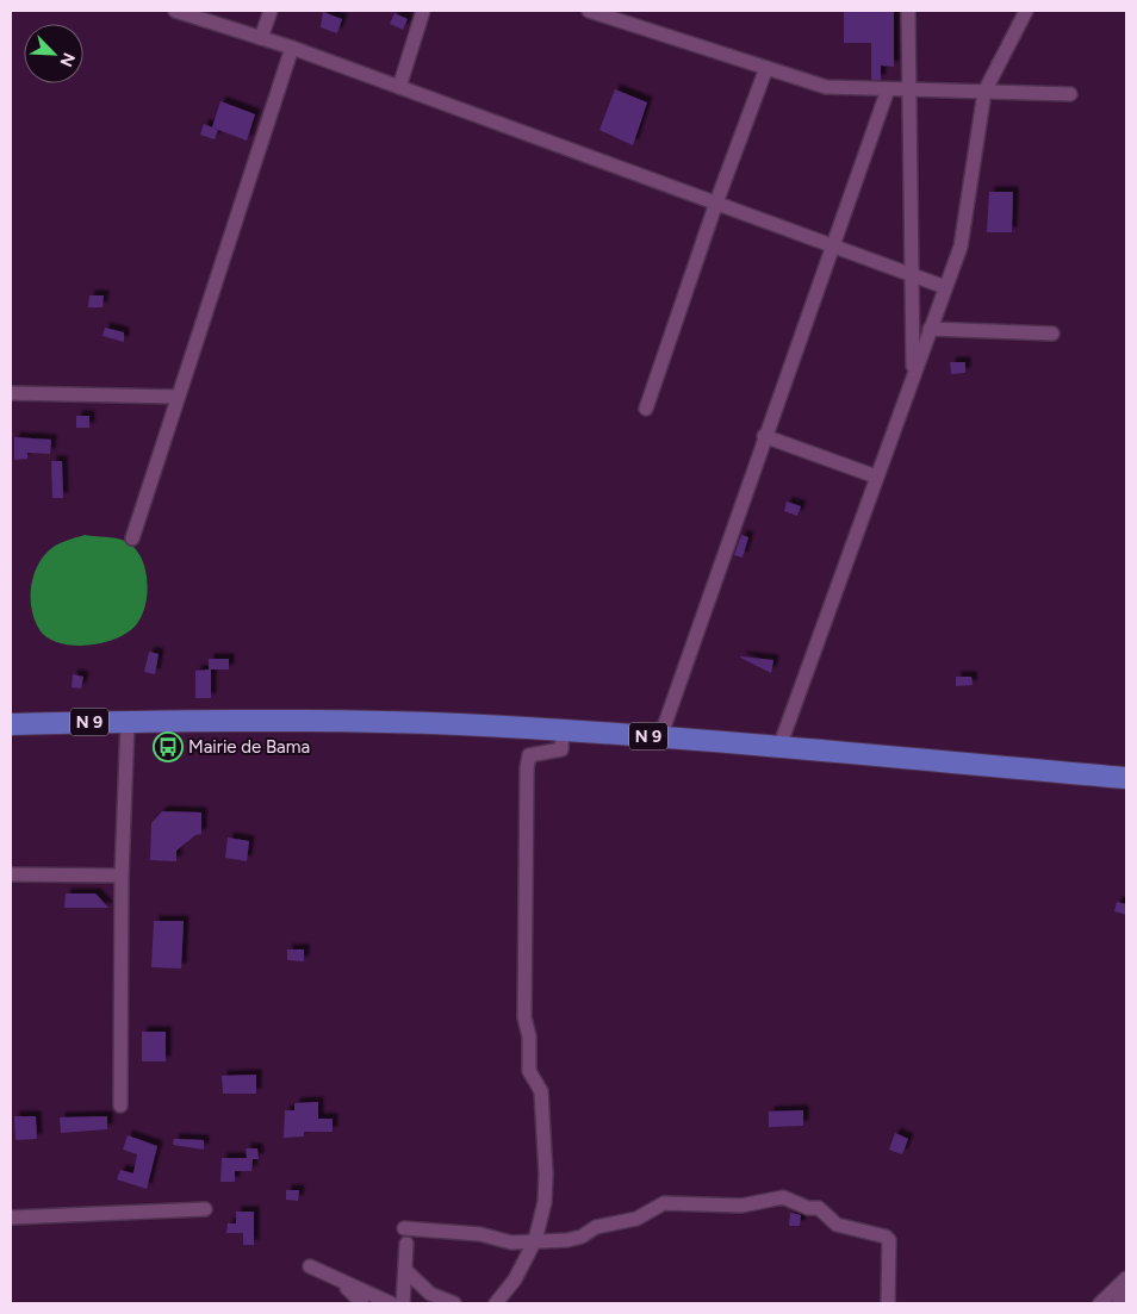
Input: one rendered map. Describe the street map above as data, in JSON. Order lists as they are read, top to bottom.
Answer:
{
  "streets": {
    "main road": ["N 9"]
  },
  "places": {
    "bus stop": ["Mairie de Bama"]
  },
  "north": "bottom right"
}
